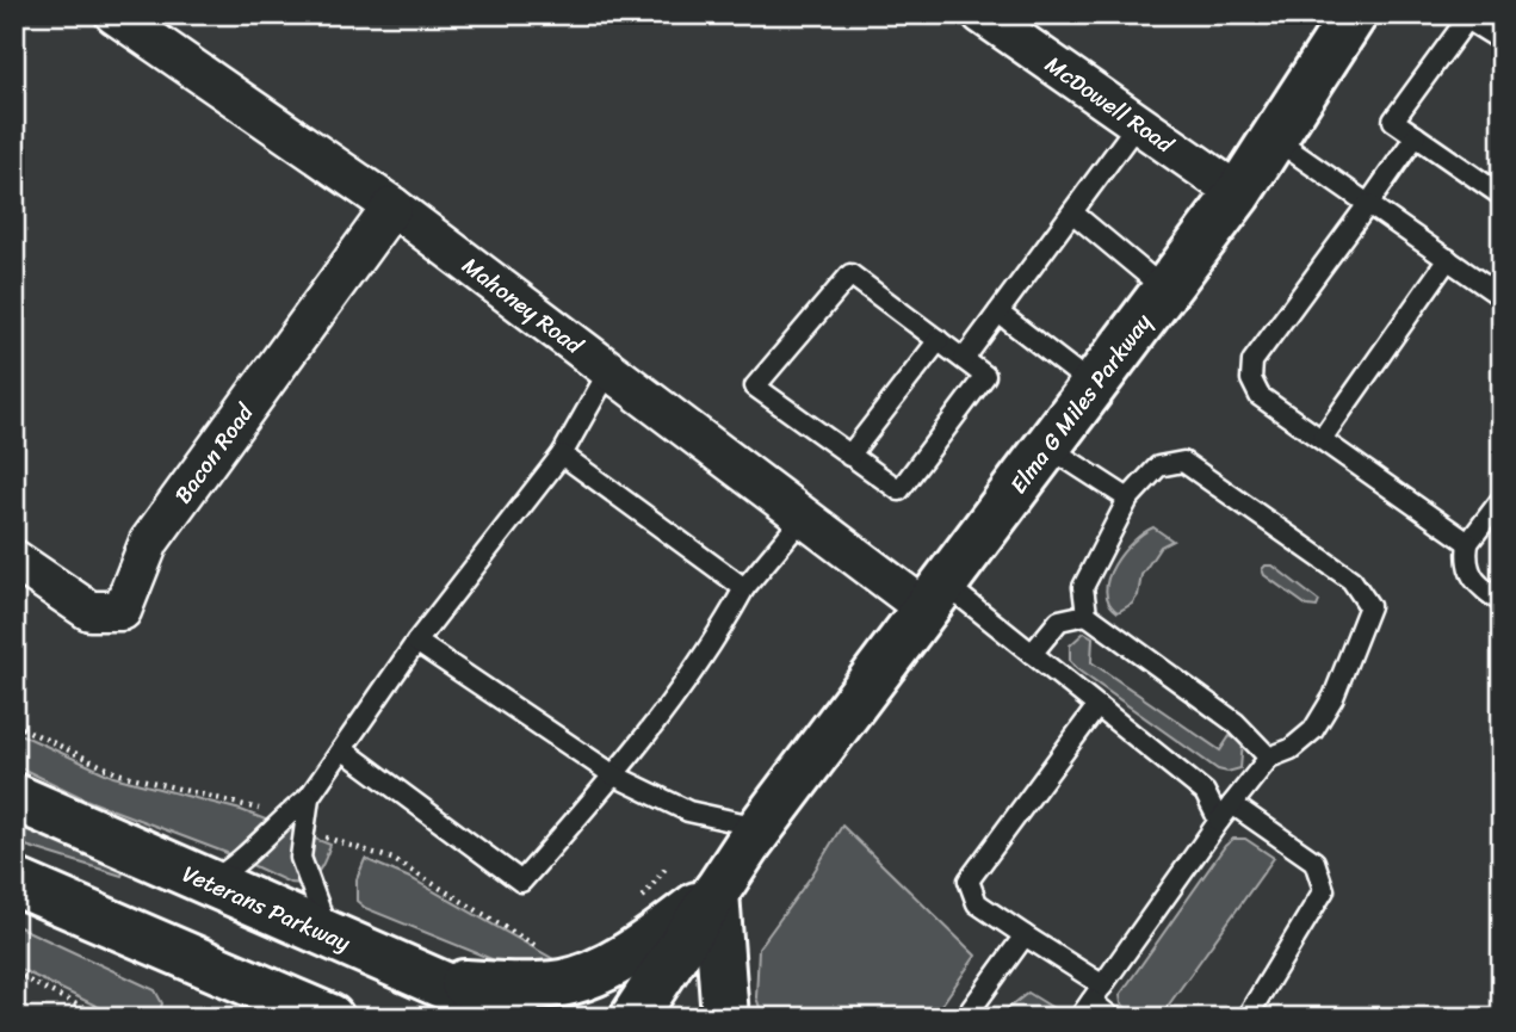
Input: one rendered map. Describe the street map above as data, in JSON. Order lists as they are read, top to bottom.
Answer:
{
  "streets": {
    "main road": ["Elma G Miles Parkway", "Veterans Parkway"],
    "street": ["McDowell Road", "Mahoney Road", "Bacon Road"]
  },
  "crossings": [
    ["McDowell Road", "Elma G Miles Parkway"],
    ["Mahoney Road", "Elma G Miles Parkway"],
    ["Mahoney Road", "Bacon Road"]
  ]
}
